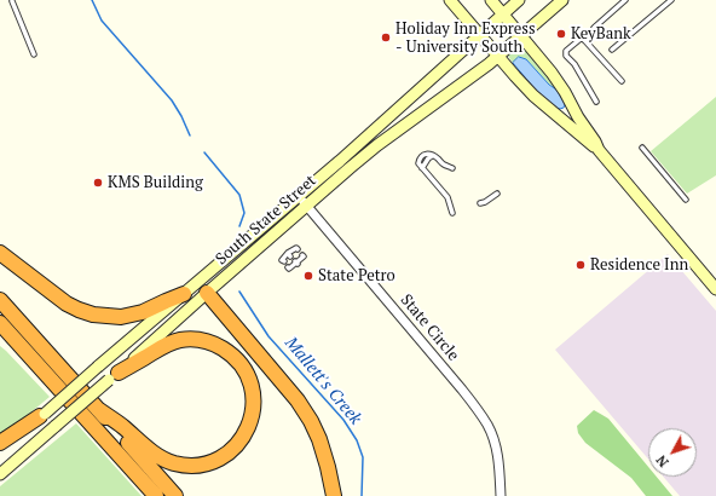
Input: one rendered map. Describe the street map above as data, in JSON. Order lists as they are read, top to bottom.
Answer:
{
  "streets": {
    "main road": ["South State Street"],
    "street": ["State Circle"]
  },
  "crossings": [
    ["South State Street", "State Circle"]
  ],
  "water": ["Mallett's Creek"],
  "places": [
    "KeyBank",
    "Holiday Inn Express - University South",
    "KMS Building",
    "Residence Inn",
    "State Petro"
  ],
  "north": "bottom left"
}
